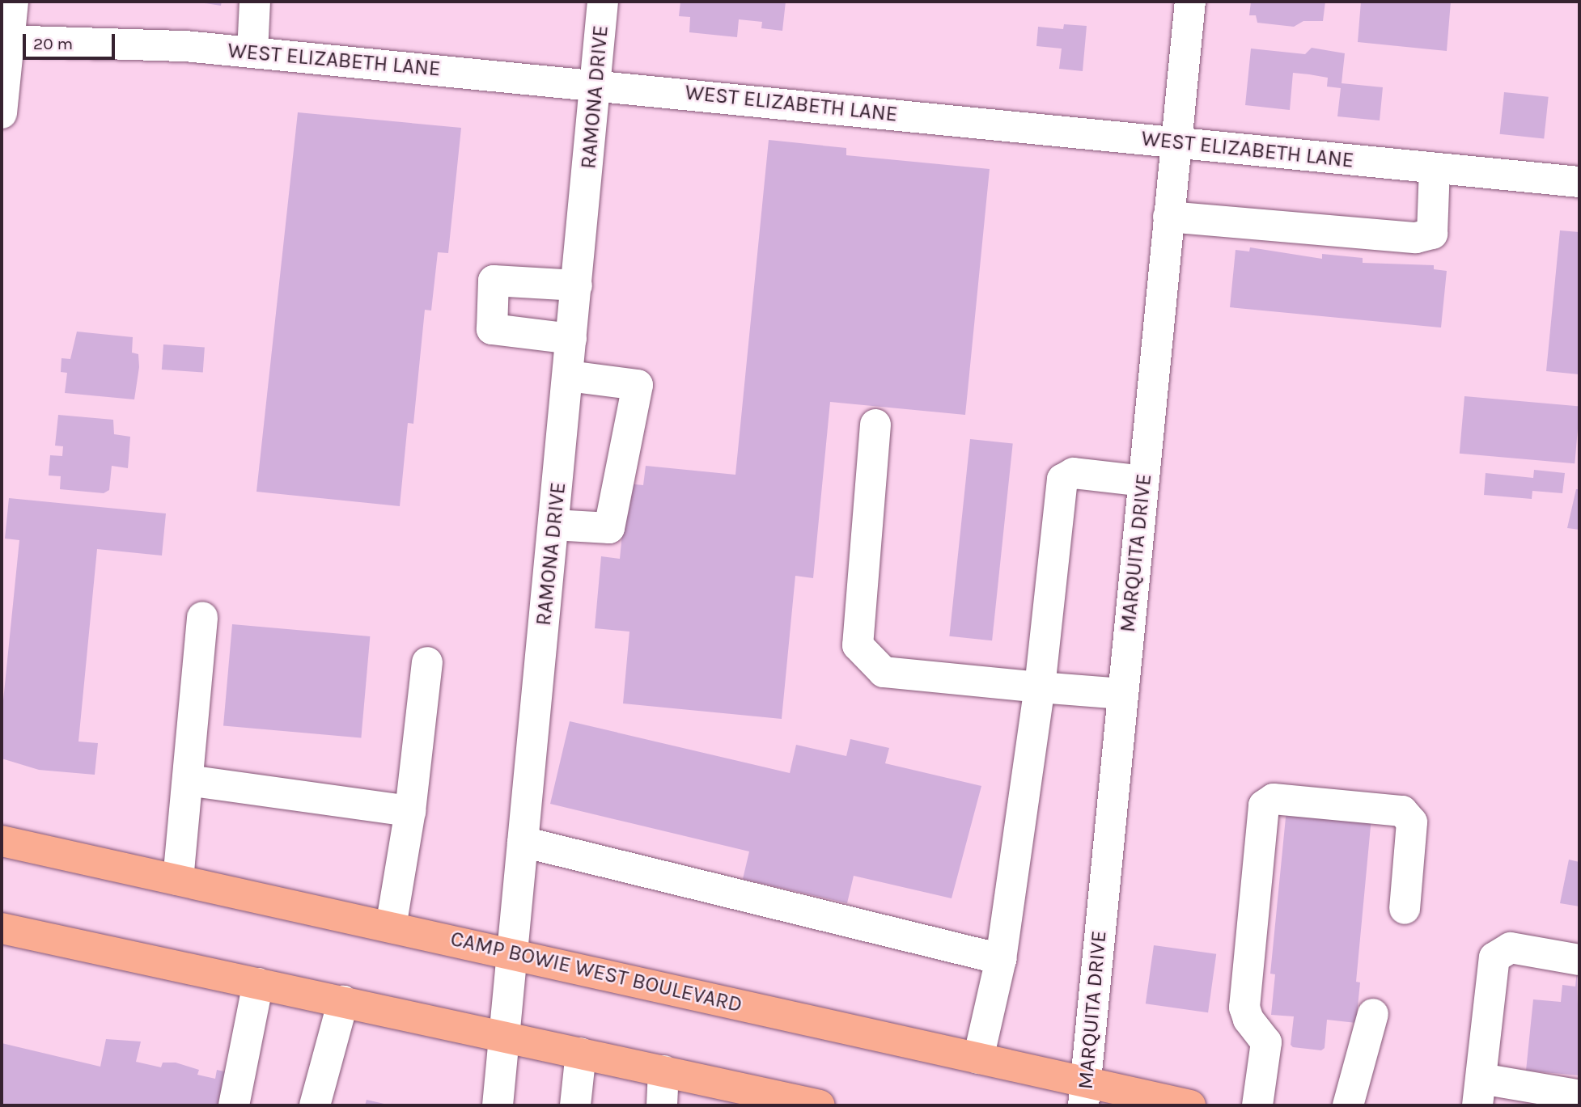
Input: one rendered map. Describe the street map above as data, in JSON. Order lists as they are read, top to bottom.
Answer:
{
  "streets": {
    "main road": ["CAMP BOWIE WEST BOULEVARD"],
    "street": ["WEST ELIZABETH LANE", "RAMONA DRIVE", "MARQUITA DRIVE"]
  },
  "crossings": [
    ["WEST ELIZABETH LANE", "RAMONA DRIVE"],
    ["WEST ELIZABETH LANE", "MARQUITA DRIVE"],
    ["RAMONA DRIVE", "CAMP BOWIE WEST BOULEVARD"],
    ["MARQUITA DRIVE", "CAMP BOWIE WEST BOULEVARD"]
  ],
  "scale_bar": "20 m"
}
